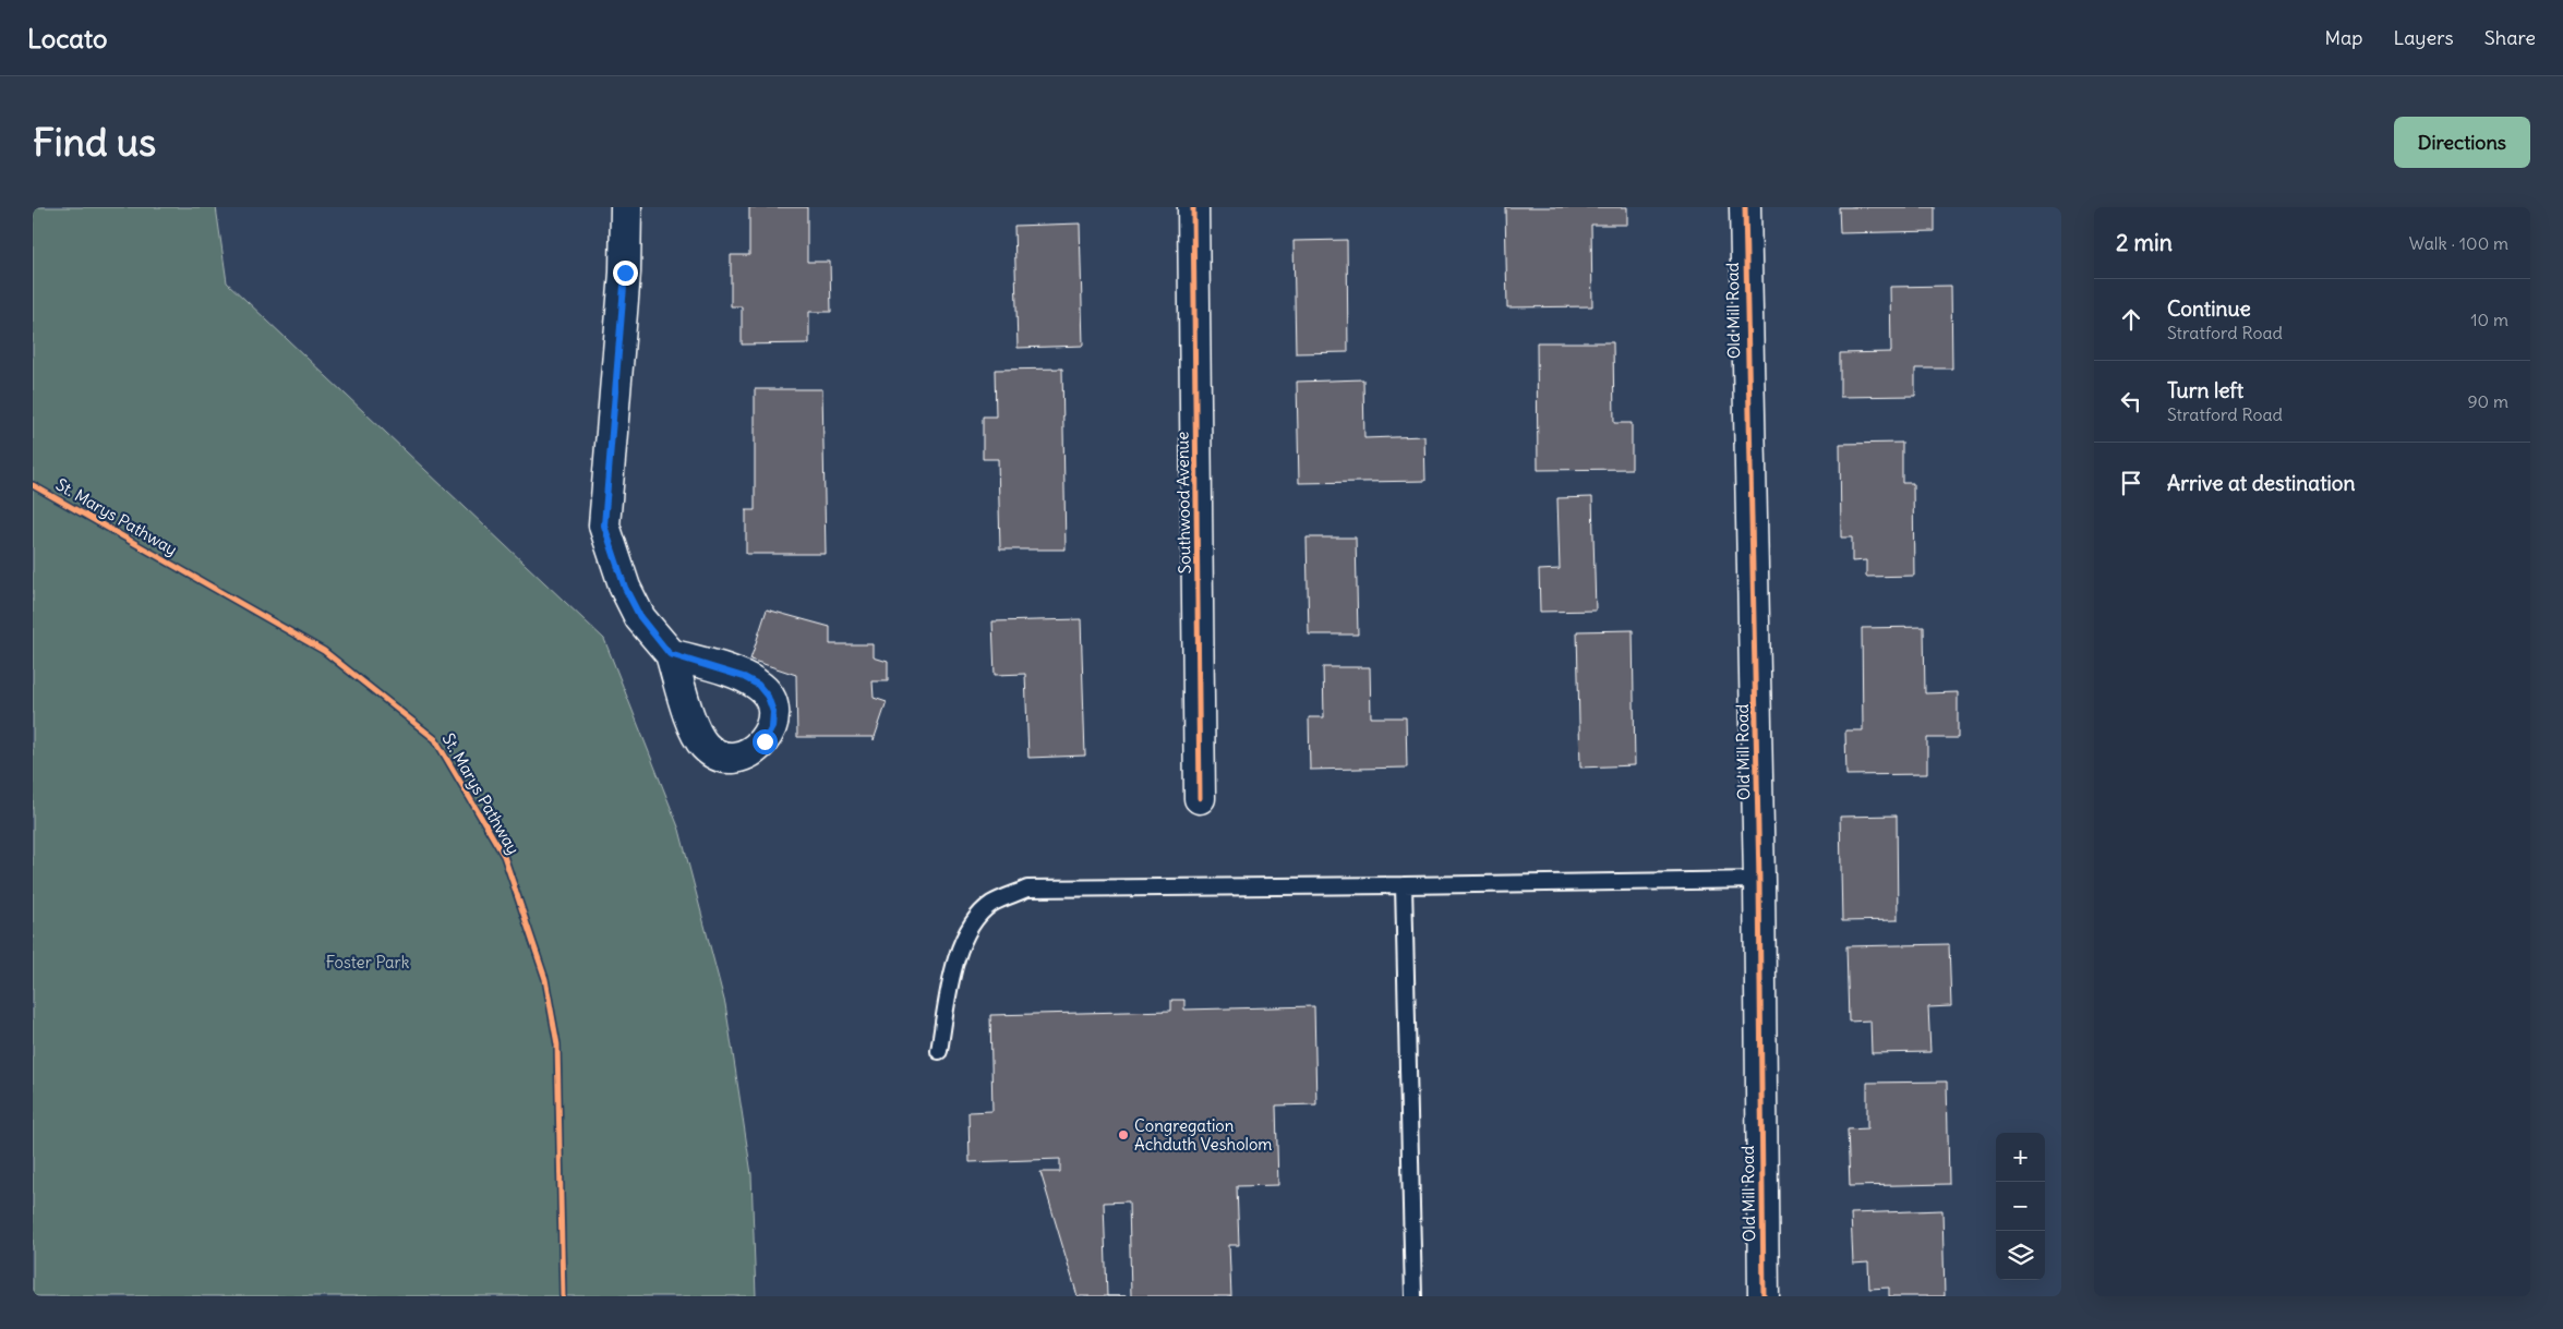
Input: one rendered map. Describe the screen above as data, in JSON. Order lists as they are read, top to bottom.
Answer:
{
  "streets": {
    "street": ["Old Mill Road", "Southwood Avenue"],
    "cycle path": ["St. Marys Pathway"]
  },
  "parks": ["Foster Park"],
  "places": ["Congregation Achduth Vesholom"],
  "page": {
    "header": "Locato",
    "nav": ["Map", "Layers", "Share"],
    "buttons": "Directions",
    "title": "Find us",
    "heading": ["2 min", "Walk · 100 m"],
    "list": [
      ["Continue", "Stratford Road", "10 m"],
      ["Turn left", "Stratford Road", "90 m"],
      "Arrive at destination"
    ],
    "map_buttons": ["+", "−"]
  }
}
